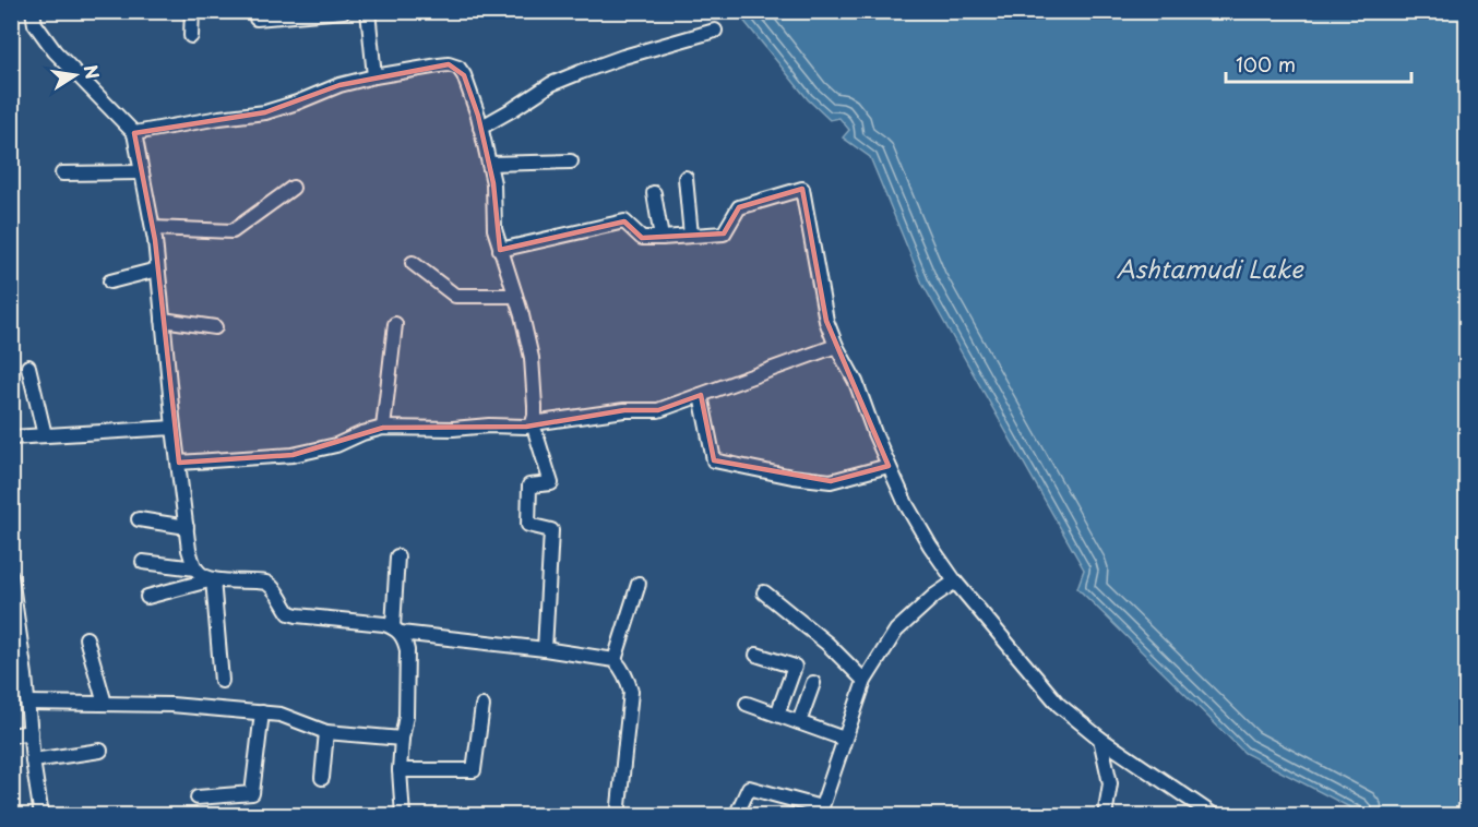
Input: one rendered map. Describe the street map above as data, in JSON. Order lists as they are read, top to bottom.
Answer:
{
  "water": ["Ashtamudi Lake"],
  "scale_bar": "100 m",
  "north": "right"
}
